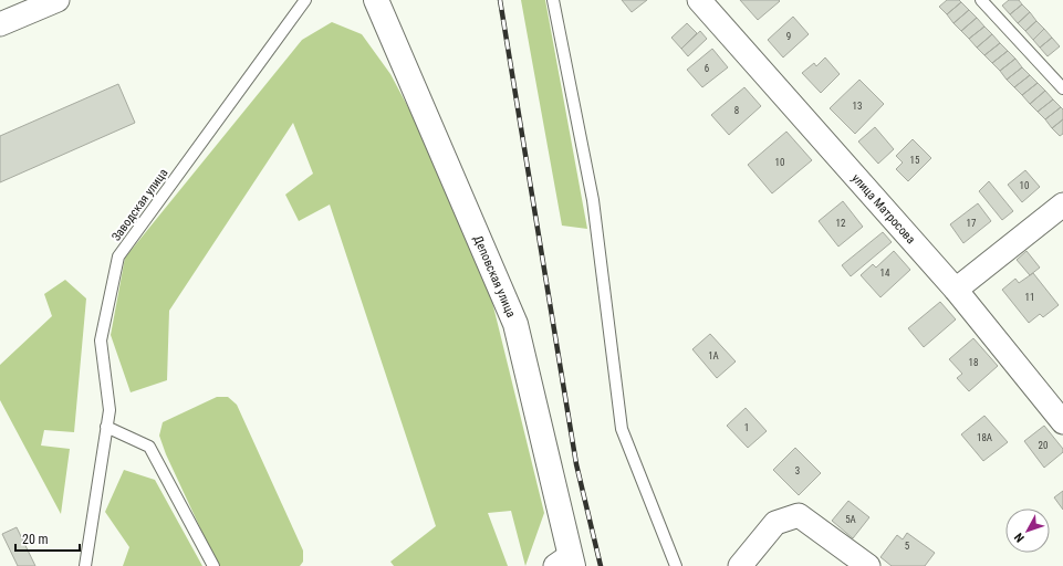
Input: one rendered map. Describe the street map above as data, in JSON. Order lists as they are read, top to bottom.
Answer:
{
  "streets": {
    "street": ["улица Матросова", "Деповская улица"],
    "lane": ["Заводская улица"]
  },
  "house_numbers": [
    "9",
    "6",
    "13",
    "8",
    "15",
    "10",
    "10",
    "12",
    "17",
    "14",
    "11",
    "1А",
    "18",
    "1",
    "18А",
    "20",
    "3",
    "5А",
    "5"
  ],
  "scale_bar": "20 m",
  "north": "bottom left"
}
